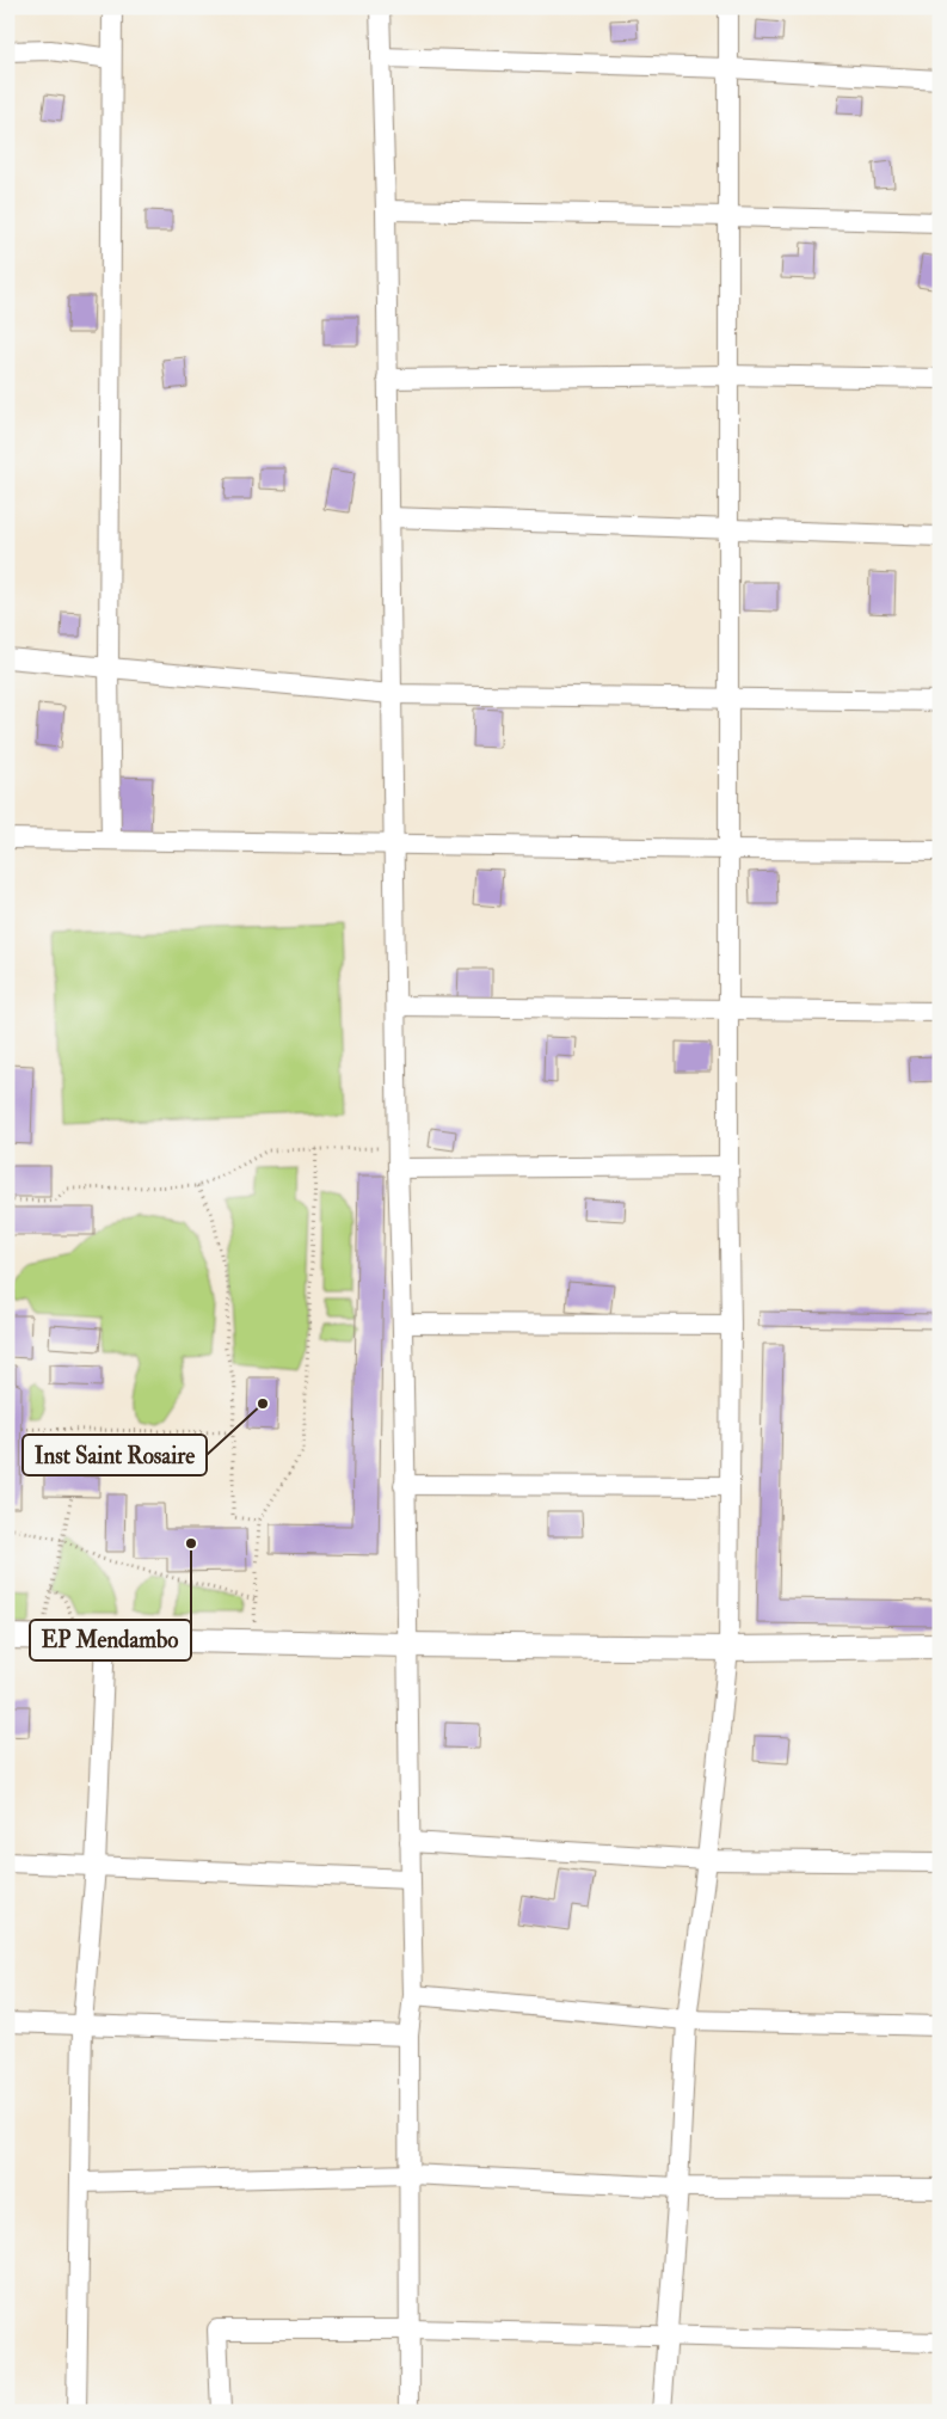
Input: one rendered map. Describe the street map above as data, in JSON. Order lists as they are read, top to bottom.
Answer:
{
  "places": ["Inst Saint Rosaire", "EP Mendambo"]
}
